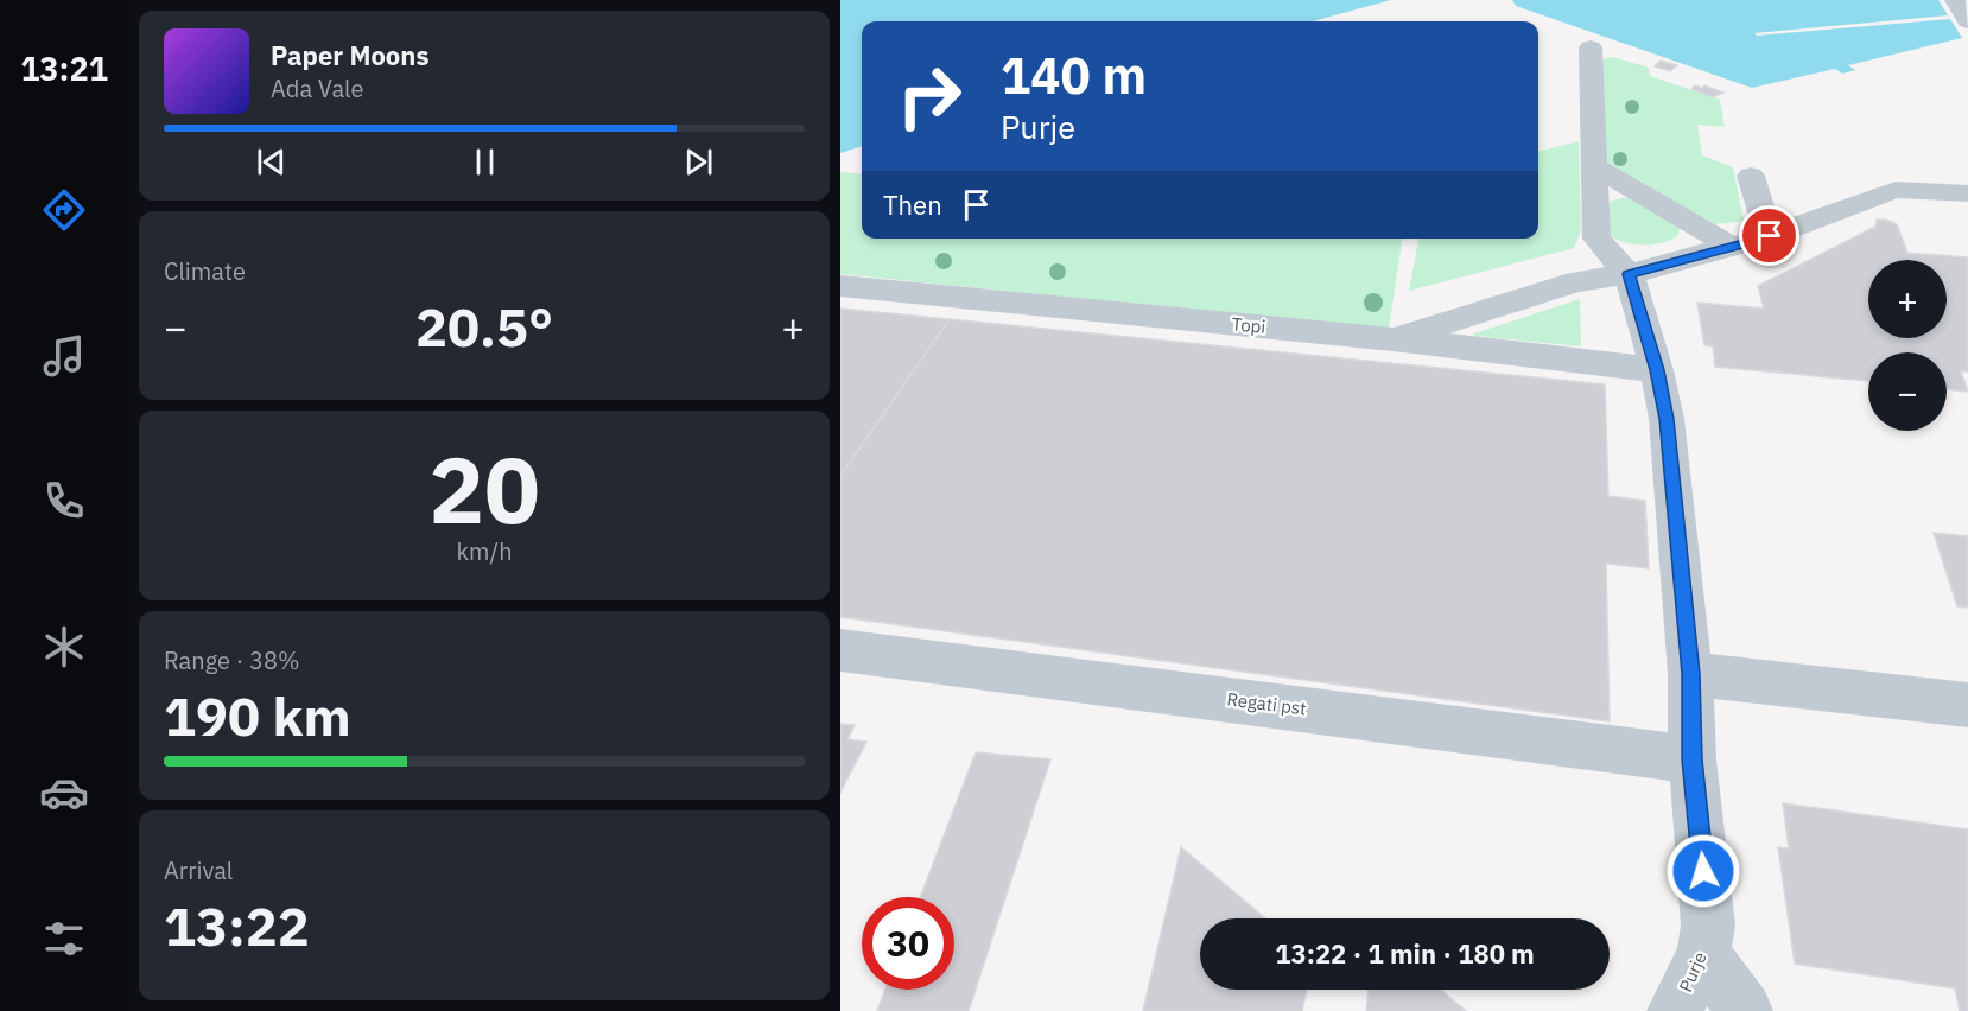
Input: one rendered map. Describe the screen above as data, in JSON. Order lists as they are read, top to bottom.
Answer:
{
  "streets": {
    "street": ["Topi", "Regati pst", "Purje"]
  },
  "crossings": [
    ["Topi", "Purje"],
    ["Regati pst", "Purje"]
  ],
  "page": {
    "tabs": "13:21",
    "turn": ["140 m", "Purje"],
    "song": ["Paper Moons", "Ada Vale"],
    "then": "Then",
    "tile": [
      "Climate",
      ["20", "km/h"],
      ["Range · 38%", "190 km"],
      ["Arrival", "13:22"]
    ],
    "map_buttons": ["+", "−"],
    "heat": ["−", "20.5°", "+"],
    "limit": "30",
    "trip": "13:22 · 1 min · 180 m"
  }
}
